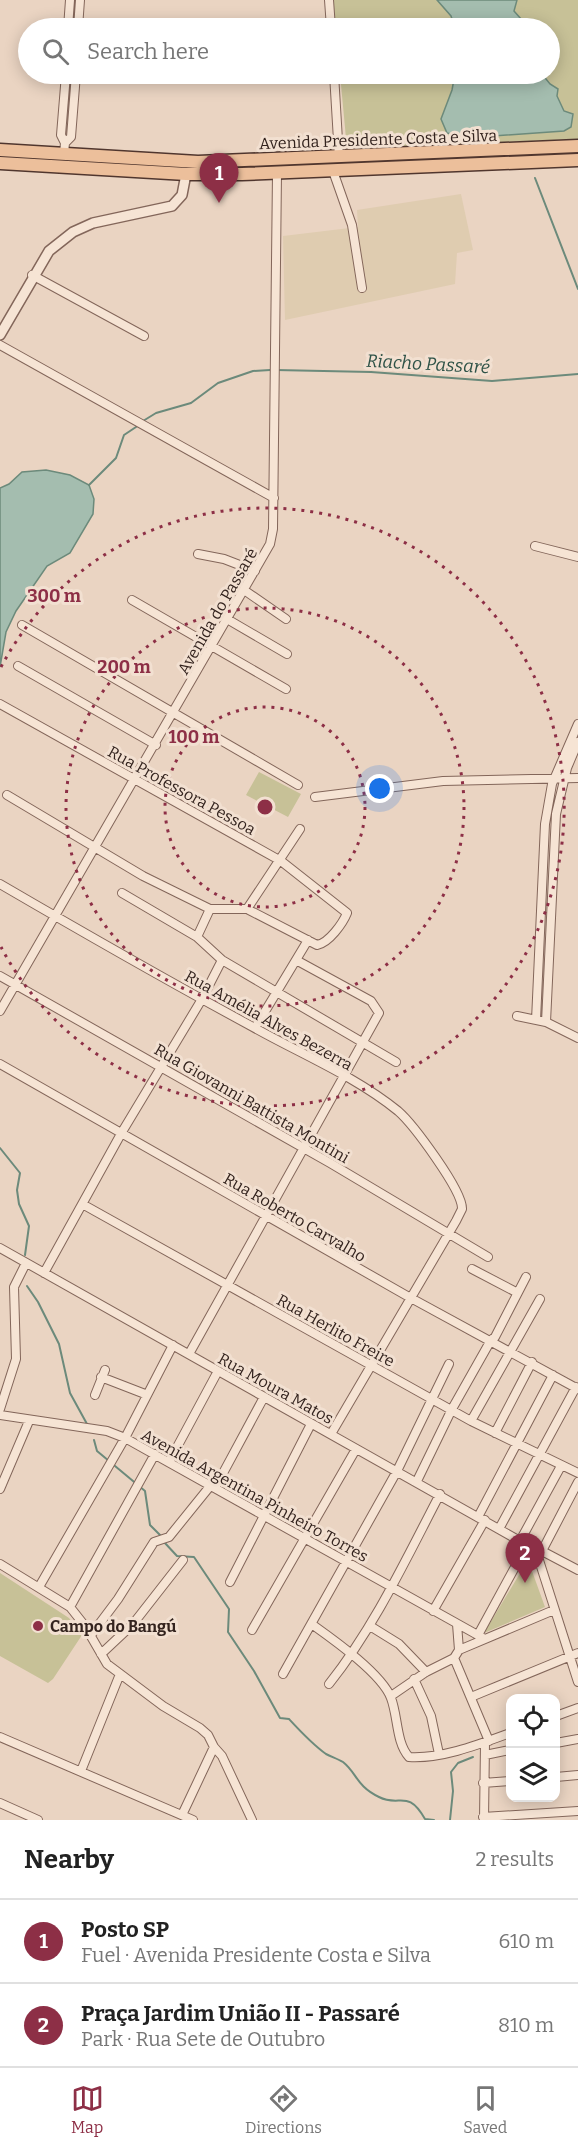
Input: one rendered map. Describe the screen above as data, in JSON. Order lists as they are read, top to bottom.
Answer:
{
  "streets": {
    "main road": ["Avenida Presidente Costa e Silva"],
    "street": [
      "Avenida do Passaré",
      "Rua Professora Pessoa",
      "Rua Amélia Alves Bezerra",
      "Rua Giovanni Battista Montini",
      "Rua Roberto Carvalho",
      "Rua Herlito Freire",
      "Rua Moura Matos",
      "Avenida Argentina Pinheiro Torres"
    ]
  },
  "crossings": [
    ["Avenida Presidente Costa e Silva", "Avenida do Passaré"],
    ["Avenida do Passaré", "Rua Professora Pessoa"],
    ["Avenida do Passaré", "Rua Amélia Alves Bezerra"],
    ["Avenida do Passaré", "Rua Giovanni Battista Montini"],
    ["Rua Amélia Alves Bezerra", "Rua Giovanni Battista Montini"]
  ],
  "water": ["Riacho Passaré"],
  "places": ["Campo do Bangú"],
  "page": {
    "search": "Search here",
    "pins": ["1", "2"],
    "heading": ["Nearby", "2 results"],
    "list": [
      {
        "mark": "1",
        "name": "Posto SP",
        "note": "Fuel · Avenida Presidente Costa e Silva",
        "value": "610 m"
      },
      {
        "mark": "2",
        "name": "Praça Jardim União II - Passaré",
        "note": "Park · Rua Sete de Outubro",
        "value": "810 m"
      }
    ],
    "nav": ["Map", "Directions", "Saved"]
  },
  "rings": ["300 m", "200 m", "100 m"]
}
